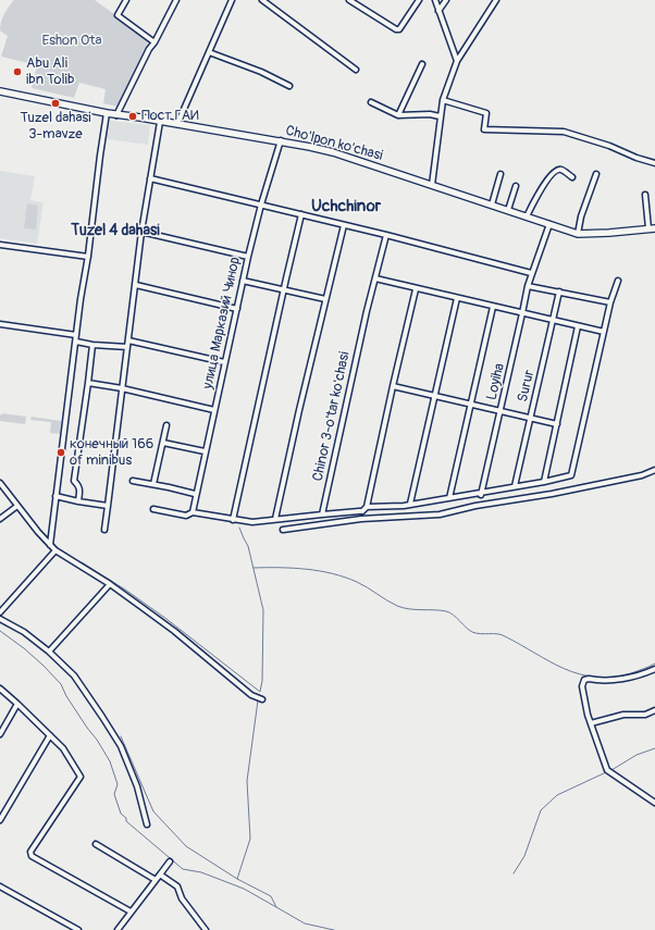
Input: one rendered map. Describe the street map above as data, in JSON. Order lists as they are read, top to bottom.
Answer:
{
  "streets": {
    "main road": ["Cho'lpon ko'chasi"],
    "street": [
      "улица Марказий Чинор",
      "Loyiha",
      "Surur",
      "Chinor 3-o'tar ko'chasi"
    ]
  },
  "crossings": [
    ["Cho'lpon ko'chasi", "улица Марказий Чинор"],
    ["Cho'lpon ko'chasi", "Loyiha"]
  ],
  "districts": ["Uchchinor", "Tuzel 4 dahasi"],
  "parks": ["Eshon Ota"],
  "places": [
    "Abu Ali ibn Tolib",
    "Tuzel dahasi 3-mavze",
    "Пост ГАИ",
    "конечный 166 of minibus"
  ]
}
